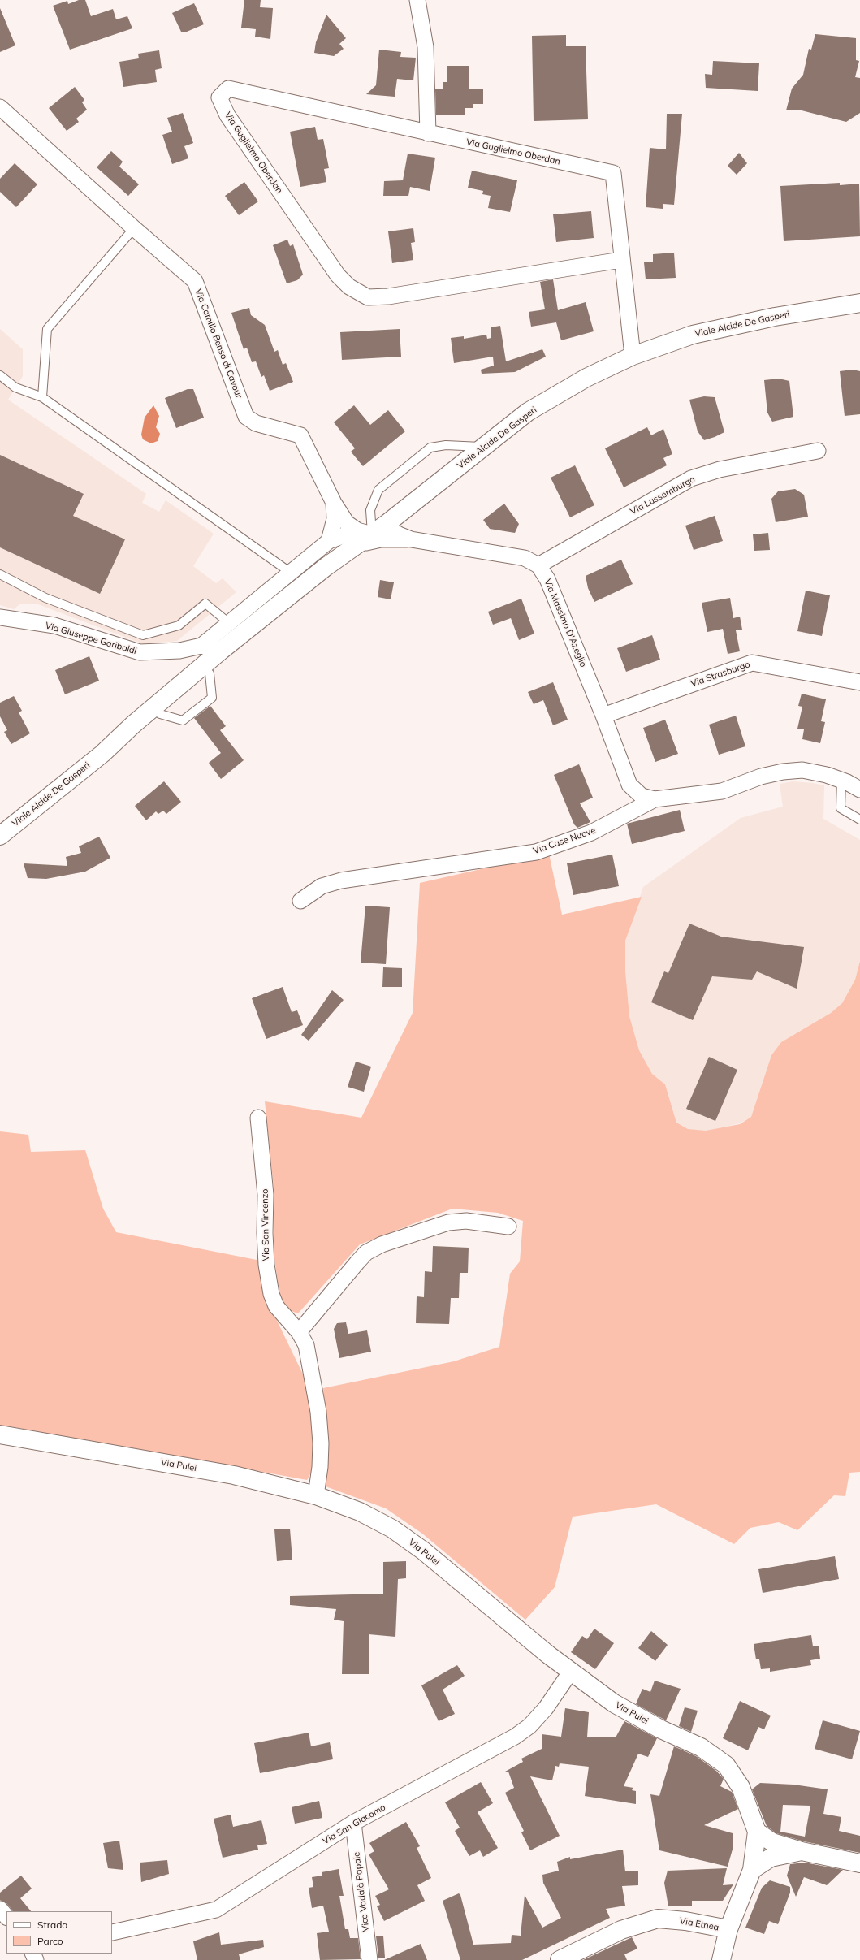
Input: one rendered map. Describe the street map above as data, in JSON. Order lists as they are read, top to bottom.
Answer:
{
  "streets": {
    "main road": ["Viale Alcide De Gasperi", "Via Pulei", "Via Etnea"],
    "street": [
      "Via Guglielmo Oberdan",
      "Via Camillo Benso di Cavour",
      "Via Lussemburgo",
      "Via Massimo D'Azeglio",
      "Via Giuseppe Garibaldi",
      "Via Strasburgo",
      "Via Case Nuove",
      "Via San Vincenzo",
      "Via San Giacomo",
      "Vico Vadalà Papale"
    ]
  },
  "crossings": [
    ["Via Guglielmo Oberdan", "Viale Alcide De Gasperi"],
    ["Viale Alcide De Gasperi", "Via Camillo Benso di Cavour"],
    ["Viale Alcide De Gasperi", "Via Massimo D'Azeglio"],
    ["Via Lussemburgo", "Via Massimo D'Azeglio"],
    ["Via Massimo D'Azeglio", "Via Strasburgo"],
    ["Via Massimo D'Azeglio", "Via Case Nuove"],
    ["Via San Vincenzo", "Via Pulei"],
    ["Via Pulei", "Via San Giacomo"],
    ["Via Pulei", "Via Etnea"],
    ["Via San Giacomo", "Vico Vadalà Papale"]
  ],
  "legend": ["Strada", "Parco"]
}
